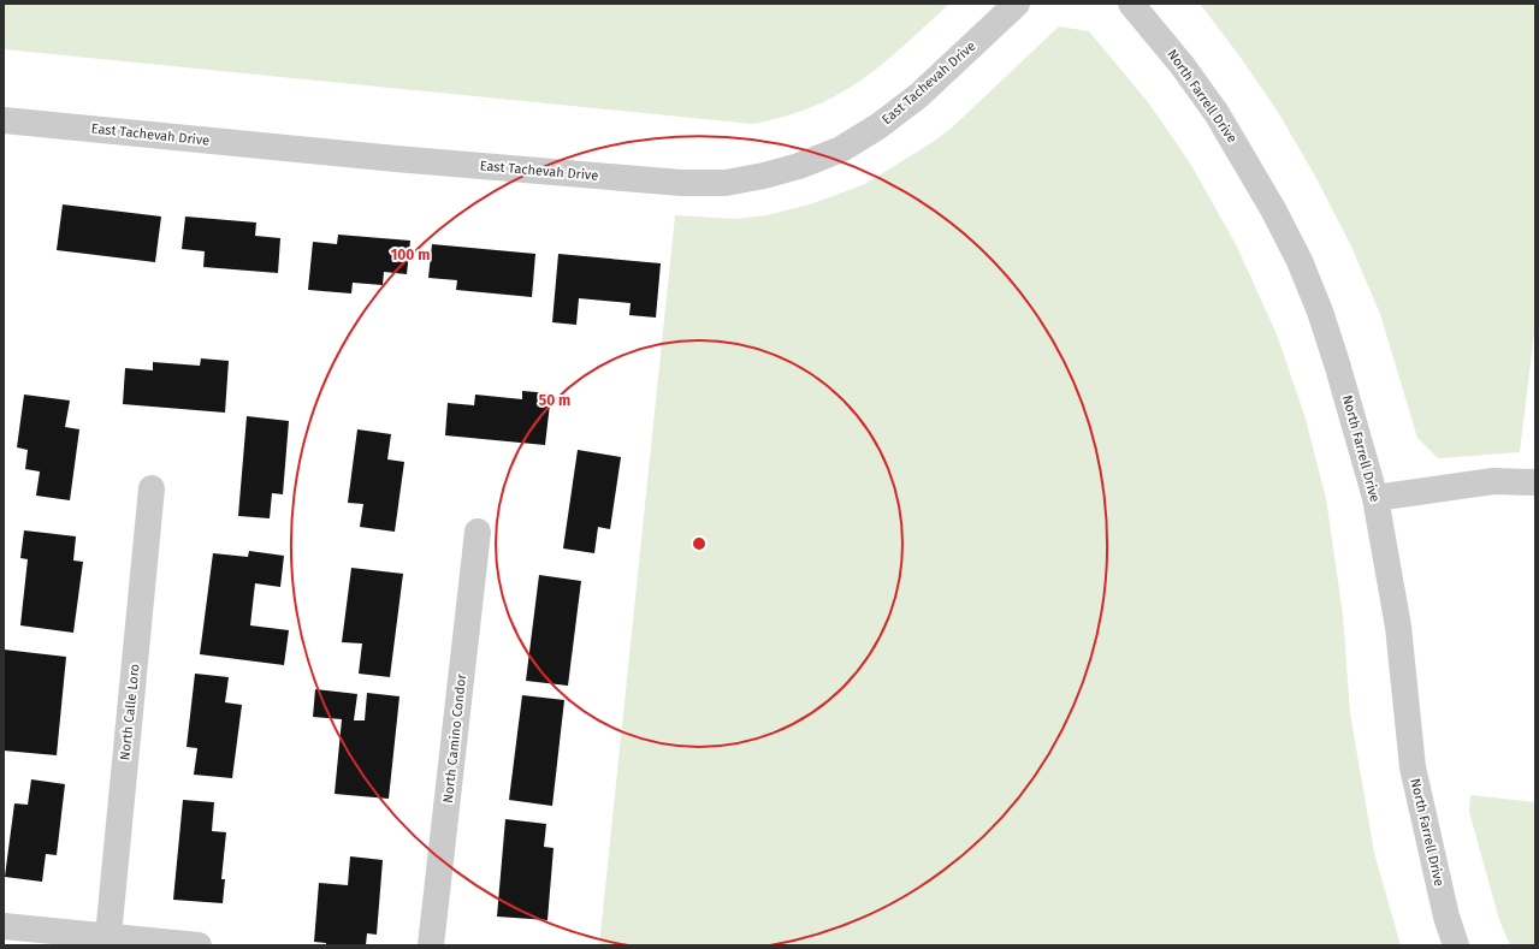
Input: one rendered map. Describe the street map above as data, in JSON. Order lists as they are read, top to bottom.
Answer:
{
  "streets": {
    "street": [
      "East Tachevah Drive",
      "North Farrell Drive",
      "North Calle Loro",
      "North Camino Condor"
    ]
  },
  "rings": ["100 m", "50 m"]
}
